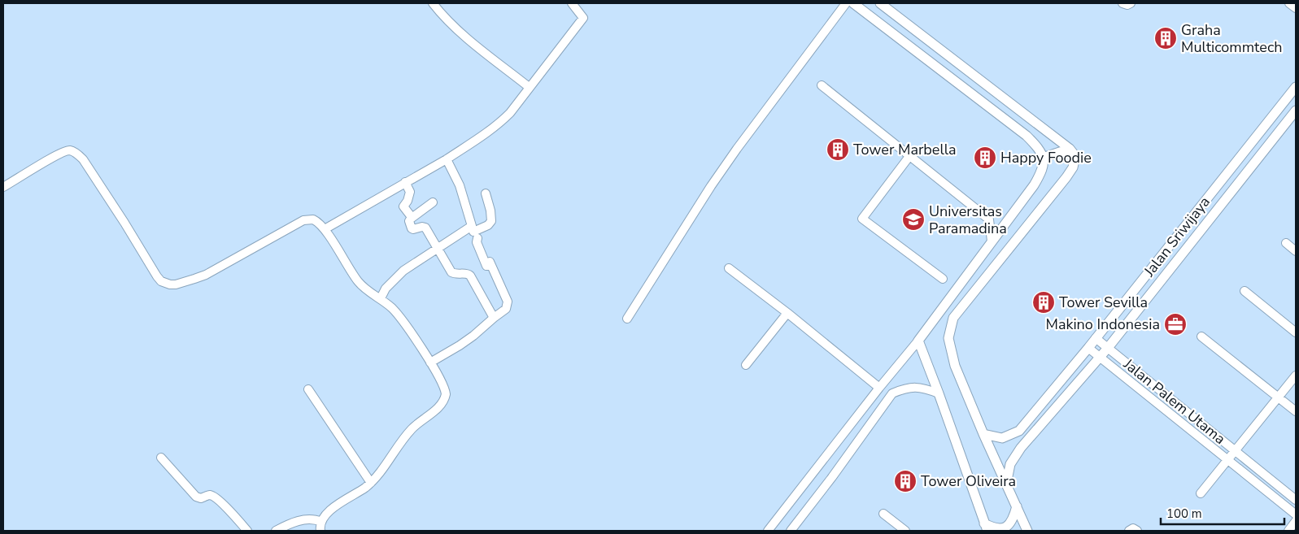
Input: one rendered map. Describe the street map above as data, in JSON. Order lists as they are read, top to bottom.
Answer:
{
  "streets": {
    "street": ["Jalan Sriwijaya", "Jalan Palem Utama"]
  },
  "crossings": [
    ["Jalan Sriwijaya", "Jalan Palem Utama"]
  ],
  "places": {
    "building": [
      "Graha Multicommtech",
      "Tower Marbella",
      "Happy Foodie",
      "Tower Sevilla",
      "Tower Oliveira"
    ],
    "school or university": ["Universitas Paramadina"],
    "office": ["Makino Indonesia"]
  },
  "scale_bar": "100 m"
}
